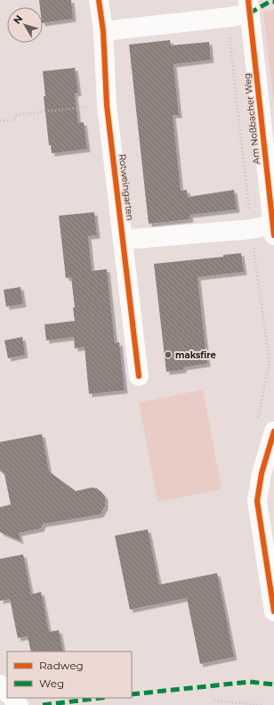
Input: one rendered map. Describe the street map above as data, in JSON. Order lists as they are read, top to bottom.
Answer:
{
  "streets": {
    "street": ["Am Noßbacher Weg", "Rotweingarten"]
  },
  "places": ["maksfire"],
  "legend": ["Radweg", "Weg"],
  "north": "top left"
}
